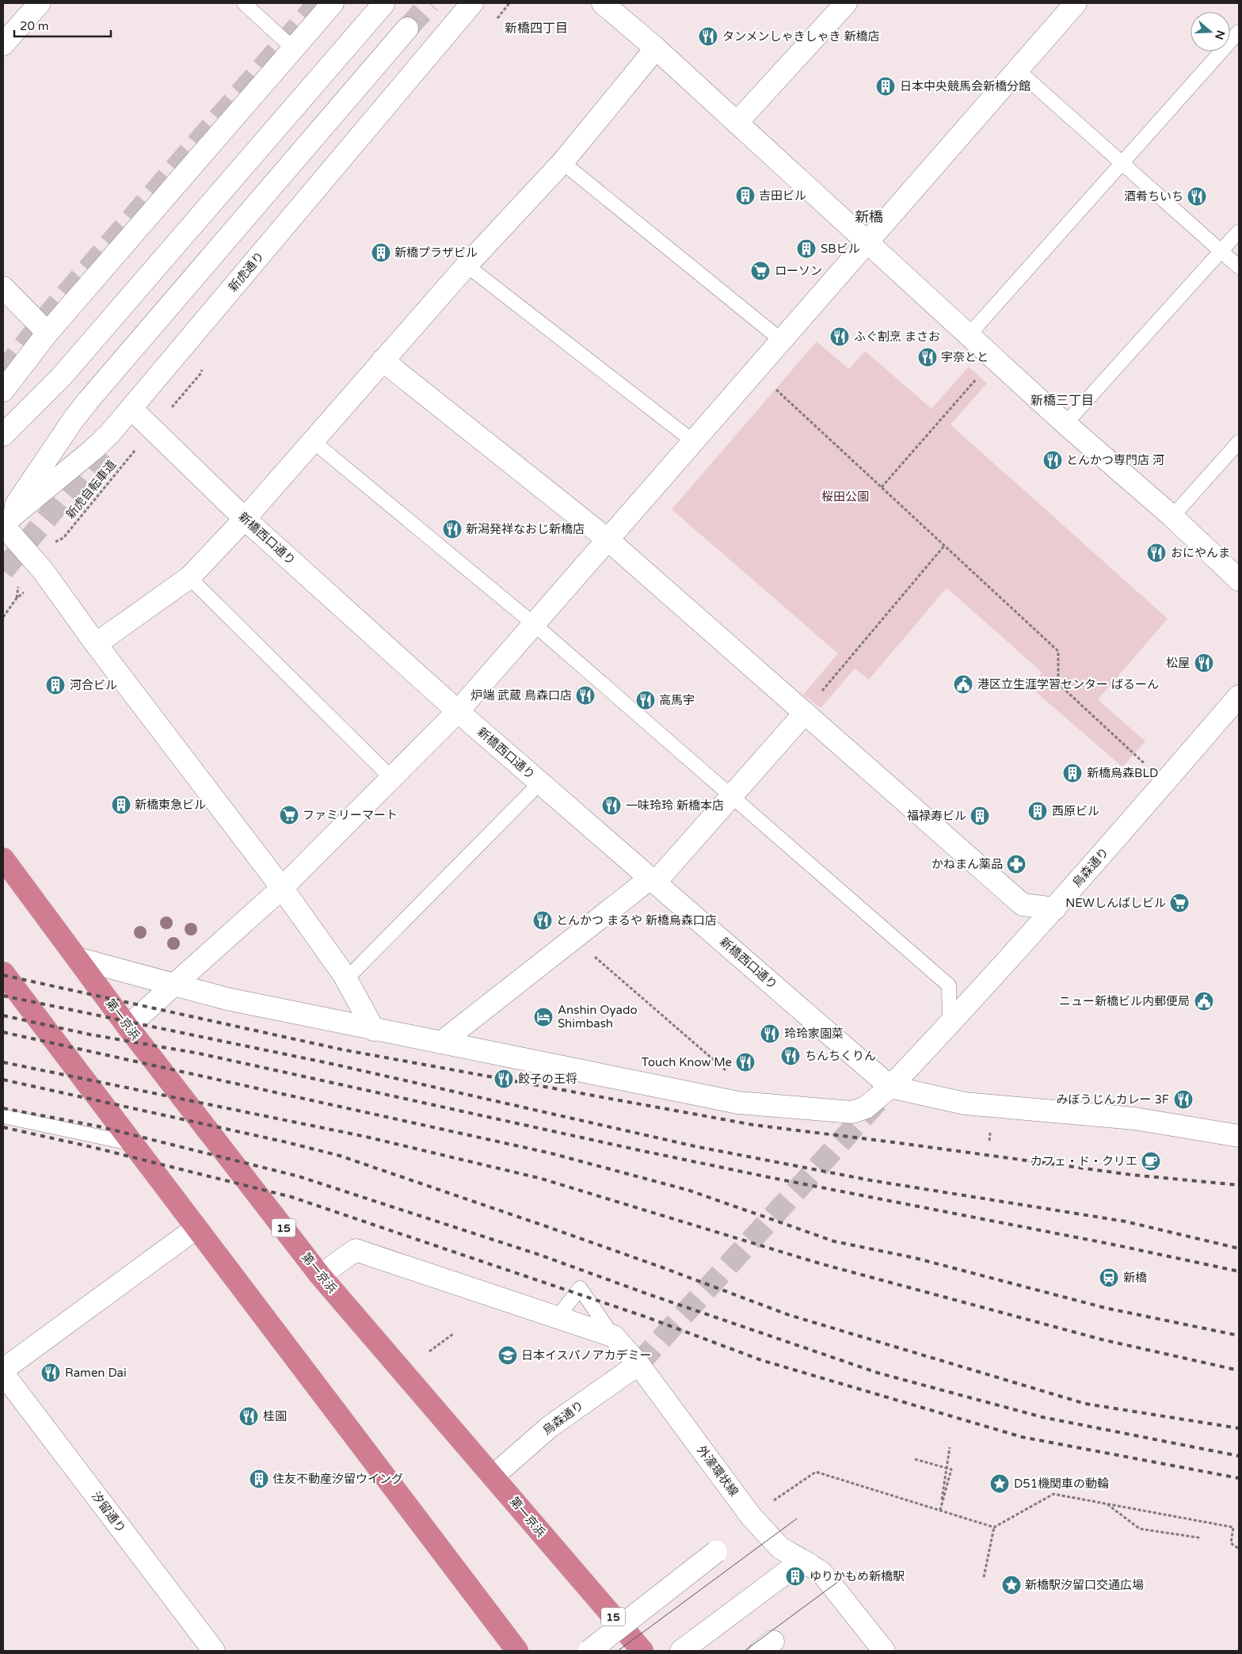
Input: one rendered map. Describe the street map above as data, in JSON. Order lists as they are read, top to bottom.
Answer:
{
  "streets": {
    "highway": ["第一京浜", "15"],
    "street": [
      "新虎通り",
      "新橋西口通り",
      "烏森通り",
      "外濠環状線",
      "汐留通り"
    ],
    "path": ["新虎自転車道"]
  },
  "crossings": [
    ["新虎通り", "新橋西口通り"],
    ["新橋西口通り", "烏森通り"],
    ["烏森通り", "第一京浜"],
    ["烏森通り", "外濠環状線"]
  ],
  "districts": ["新橋四丁目", "新橋", "新橋三丁目"],
  "parks": ["桜田公園"],
  "places": {
    "restaurant": [
      "タンメンしゃきしゃき 新橋店",
      "酒肴ちいち",
      "ふぐ割烹 まさお",
      "宇奈とと",
      "とんかつ専門店 河",
      "新潟発祥なおじ新橋店",
      "おにやんま",
      "松屋",
      "炉端 武蔵 鳥森口店",
      "高馬宇",
      "一味玲玲 新橋本店",
      "とんかつ まるや 新橋烏森口店",
      "玲玲家園菜",
      "ちんちくりん",
      "Touch Know Me",
      "餃子の王将",
      "みぼうじんカレー 3F",
      "Ramen Dai",
      "桂園"
    ],
    "building": [
      "日本中央競馬会新橋分館",
      "吉田ビル",
      "SBビル",
      "新橋プラザビル",
      "河合ビル",
      "新橋烏森BLD",
      "新橋東急ビル",
      "西原ビル",
      "福禄寿ビル",
      "住友不動産汐留ウイング",
      "ゆりかもめ新橋駅"
    ],
    "supermarket": ["ローソン", "ファミリーマート", "NEWしんばしビル"],
    "public building": ["港区立生涯学習センター ばるーん", "ニュー新橋ビル内郵便局"],
    "pharmacy": ["かねまん薬品"],
    "hotel": ["Anshin Oyado Shimbash"],
    "cafe": ["カフェ・ド・クリエ"],
    "station": ["新橋"],
    "school or university": ["日本イスパノアカデミー"],
    "place": ["D51機関車の動輪", "新橋駅汐留口交通広場"]
  },
  "scale_bar": "20 m",
  "north": "right"
}
